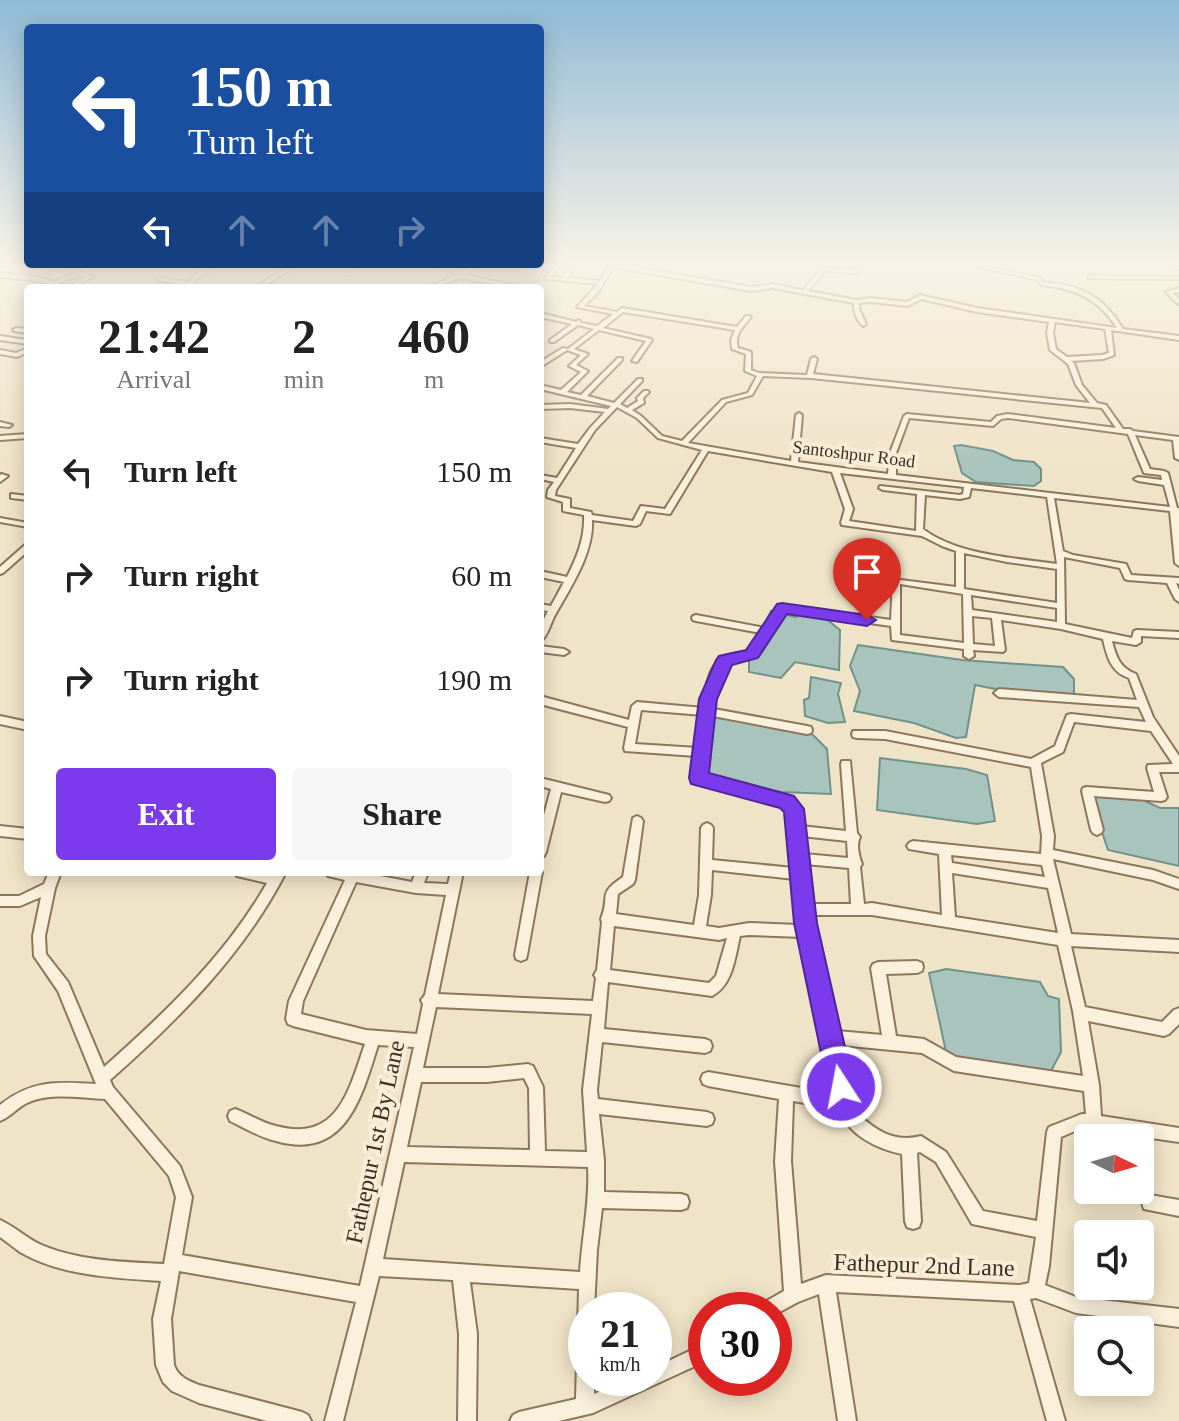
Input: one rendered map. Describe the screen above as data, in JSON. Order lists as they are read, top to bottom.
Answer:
{
  "streets": {
    "street": ["Santoshpur Road", "Fathepur 1st By Lane", "Fathepur 2nd Lane"]
  },
  "north": "right",
  "page": {
    "turn": ["150 m", "Turn left"],
    "eta": [
      "21:42",
      "Arrival",
      "2",
      "min",
      "460",
      "m"
    ],
    "list": [
      {
        "name": "Turn left",
        "value": "150 m"
      },
      {
        "name": "Turn right",
        "value": "60 m"
      },
      {
        "name": "Turn right",
        "value": "190 m"
      }
    ],
    "buttons": ["Exit", "Share"],
    "speed": "21 km/h",
    "limit": "30"
  }
}
